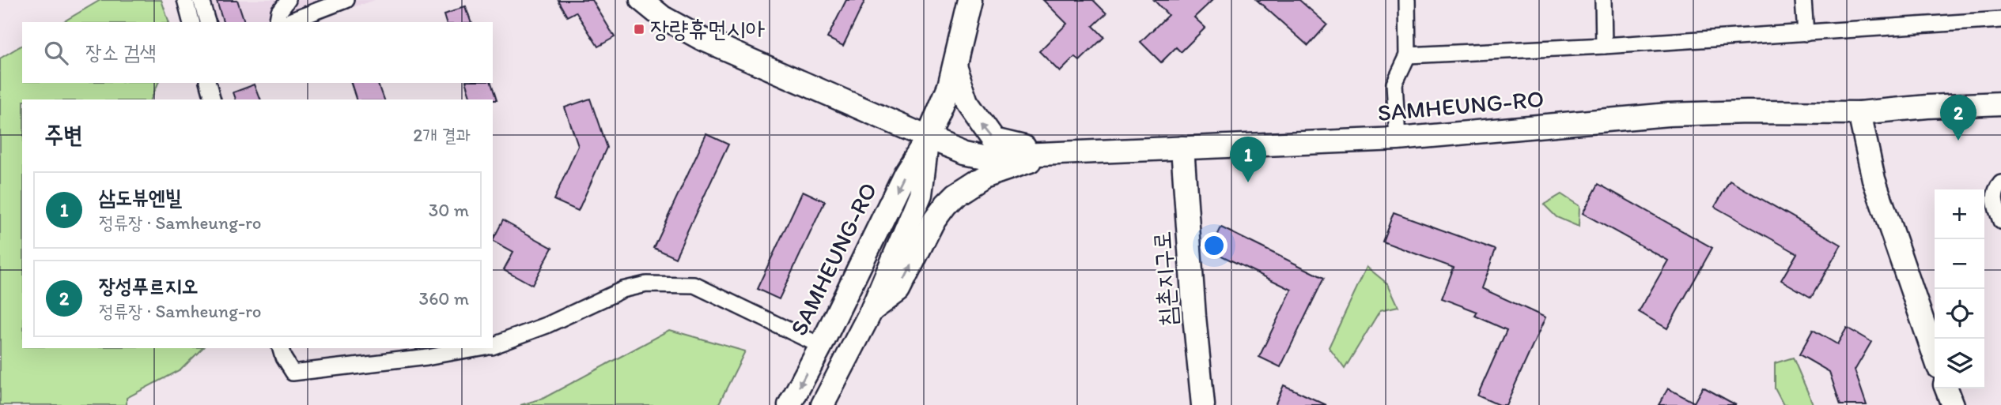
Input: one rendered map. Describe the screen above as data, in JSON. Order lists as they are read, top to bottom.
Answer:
{
  "streets": {
    "main road": ["SAMHEUNG-RO", "침촌지구로"]
  },
  "crossings": [
    ["SAMHEUNG-RO", "침촌지구로"]
  ],
  "places": {
    "transit": ["장량휴먼시아"]
  },
  "page": {
    "search": "장소 검색",
    "pins": ["2", "1"],
    "heading": ["주변", "2개 결과"],
    "list": [
      {
        "mark": "1",
        "name": "삼도뷰엔빌",
        "note": "정류장 · Samheung-ro",
        "value": "30 m"
      },
      {
        "mark": "2",
        "name": "장성푸르지오",
        "note": "정류장 · Samheung-ro",
        "value": "360 m"
      }
    ],
    "map_buttons": ["+", "−"]
  }
}
